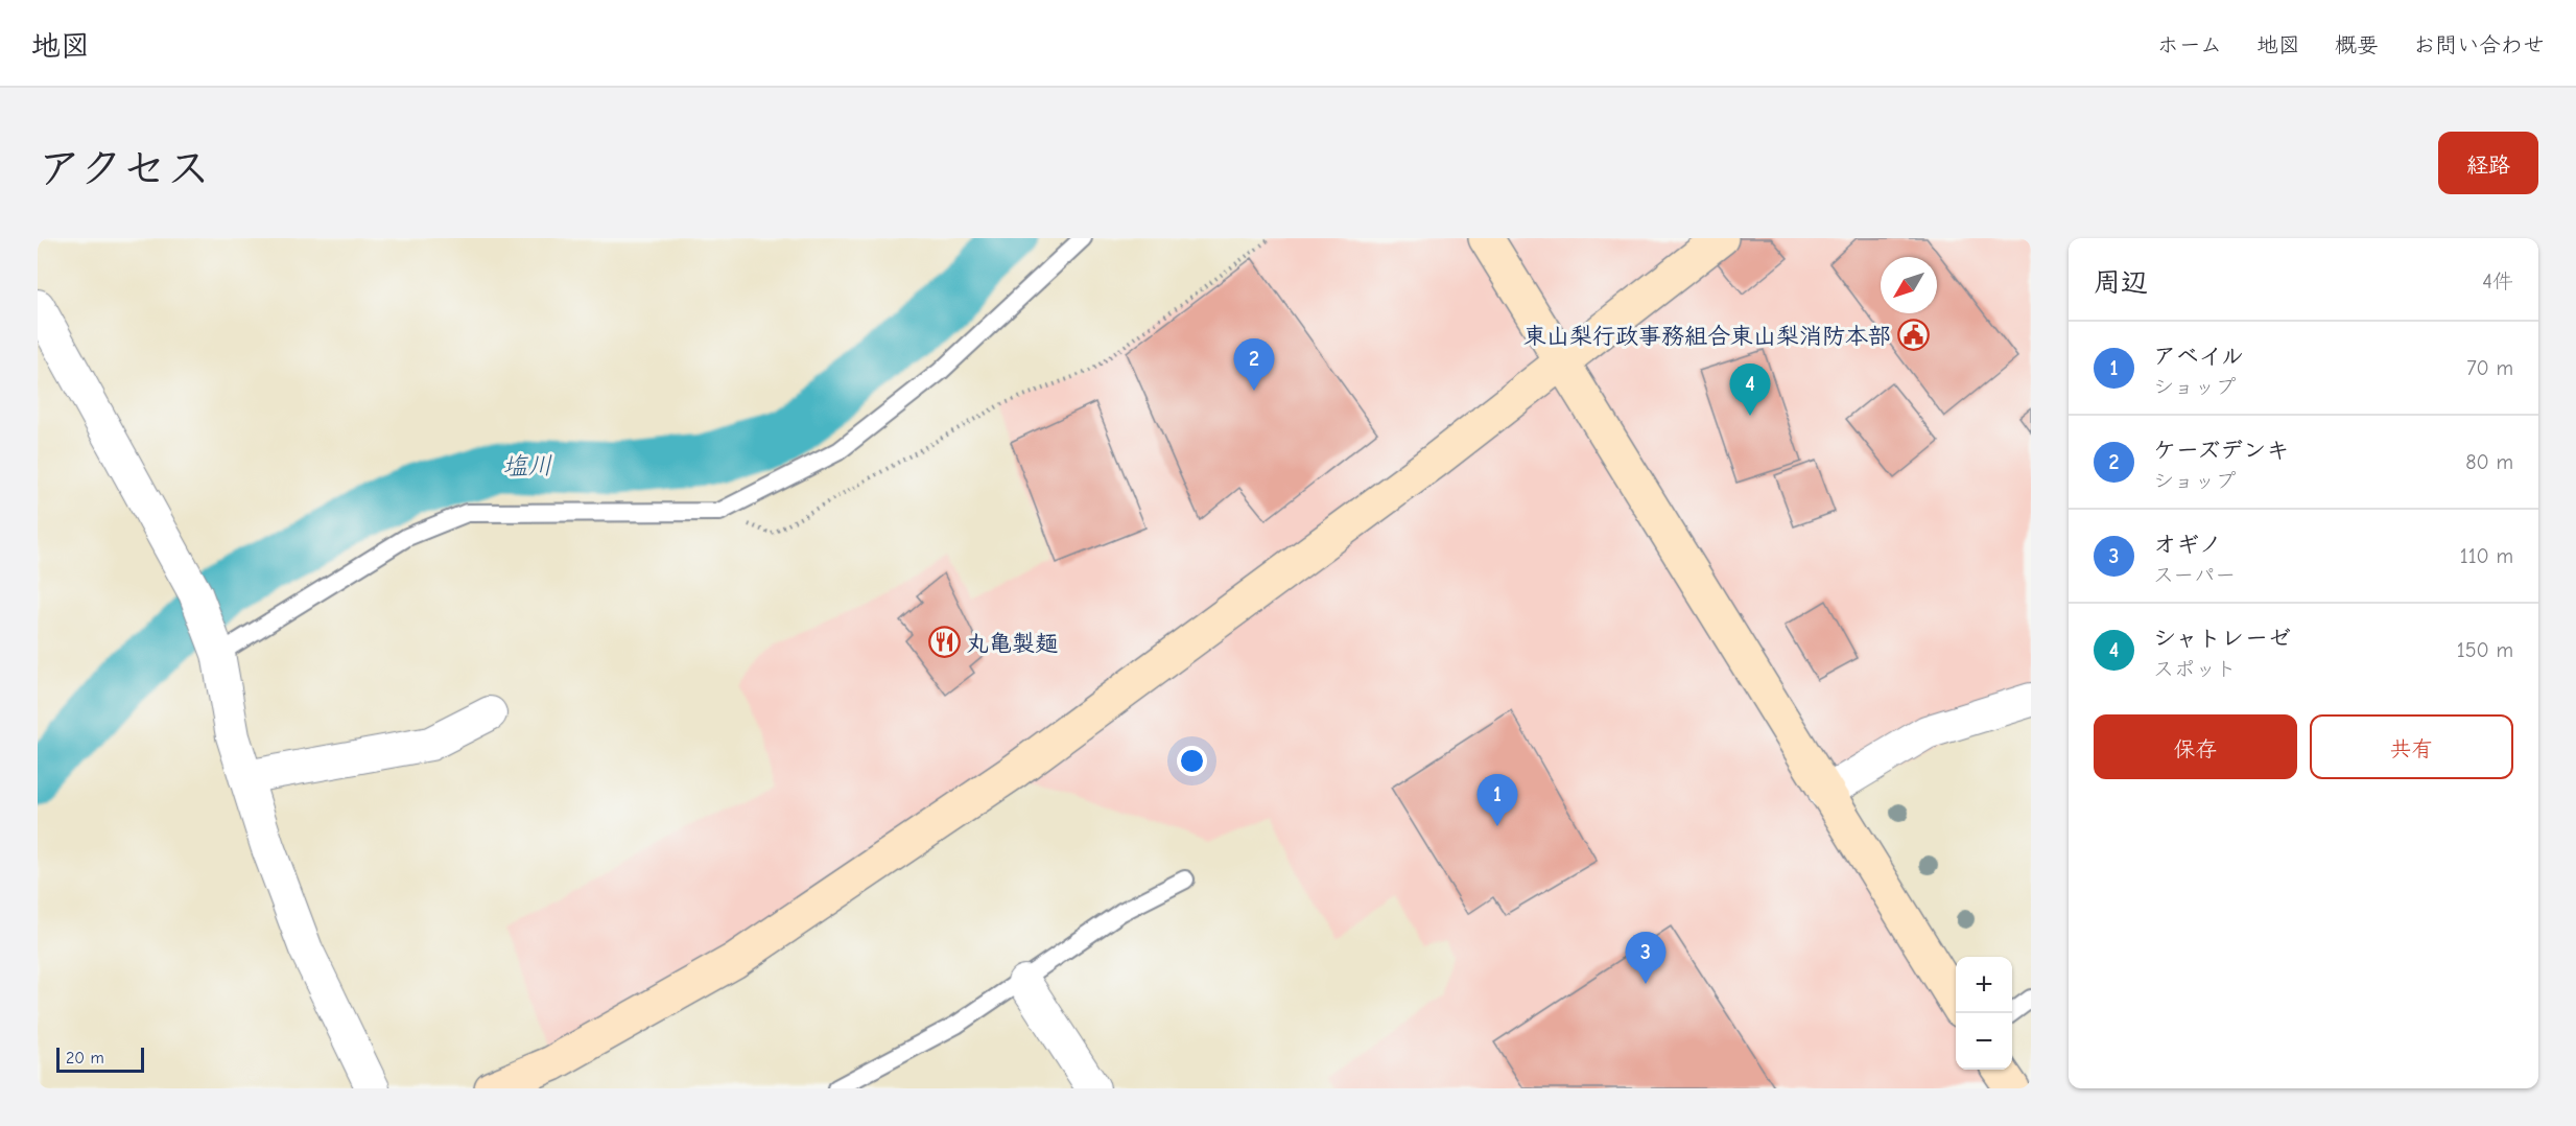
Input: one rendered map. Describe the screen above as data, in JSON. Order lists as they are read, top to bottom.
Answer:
{
  "water": ["塩川"],
  "places": {
    "public building": ["東山梨行政事務組合東山梨消防本部"],
    "restaurant": ["丸亀製麺"]
  },
  "scale_bar": "20 m",
  "north": "bottom left",
  "page": {
    "header": "地図",
    "nav": [
      "ホーム",
      "地図",
      "概要",
      "お問い合わせ"
    ],
    "title": "アクセス",
    "buttons": [
      "経路",
      ["保存", "共有"]
    ],
    "heading": ["周辺", "4件"],
    "list": [
      {
        "mark": "1",
        "name": "アベイル",
        "note": "ショップ",
        "value": "70 m"
      },
      {
        "mark": "2",
        "name": "ケーズデンキ",
        "note": "ショップ",
        "value": "80 m"
      },
      {
        "mark": "3",
        "name": "オギノ",
        "note": "スーパー",
        "value": "110 m"
      },
      {
        "mark": "4",
        "name": "シャトレーゼ",
        "note": "スポット",
        "value": "150 m"
      }
    ],
    "pins": [
      "2",
      "4",
      "1",
      "3"
    ],
    "map_buttons": ["+", "−"],
    "scale": "20 m"
  }
}
